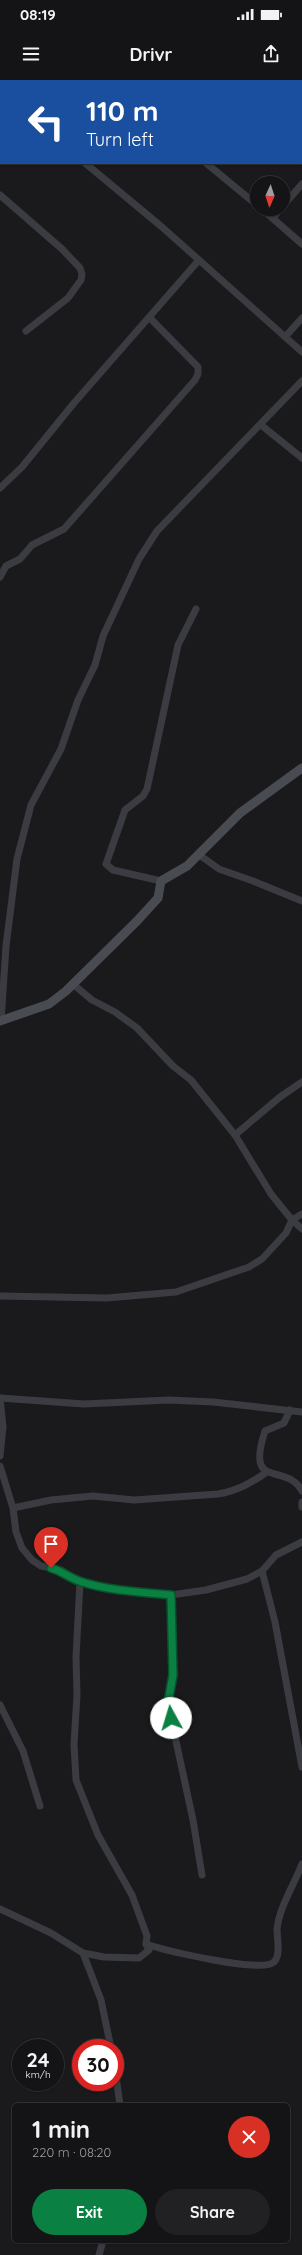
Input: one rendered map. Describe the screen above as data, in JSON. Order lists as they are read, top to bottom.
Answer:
{
  "north": "bottom",
  "page": {
    "status": "08:19",
    "header": "Drivr",
    "turn": ["110 m", "Turn left"],
    "speed": "24 km/h",
    "limit": "30",
    "heading": ["1 min", "220 m · 08:20"],
    "buttons": ["Exit", "Share"]
  }
}
